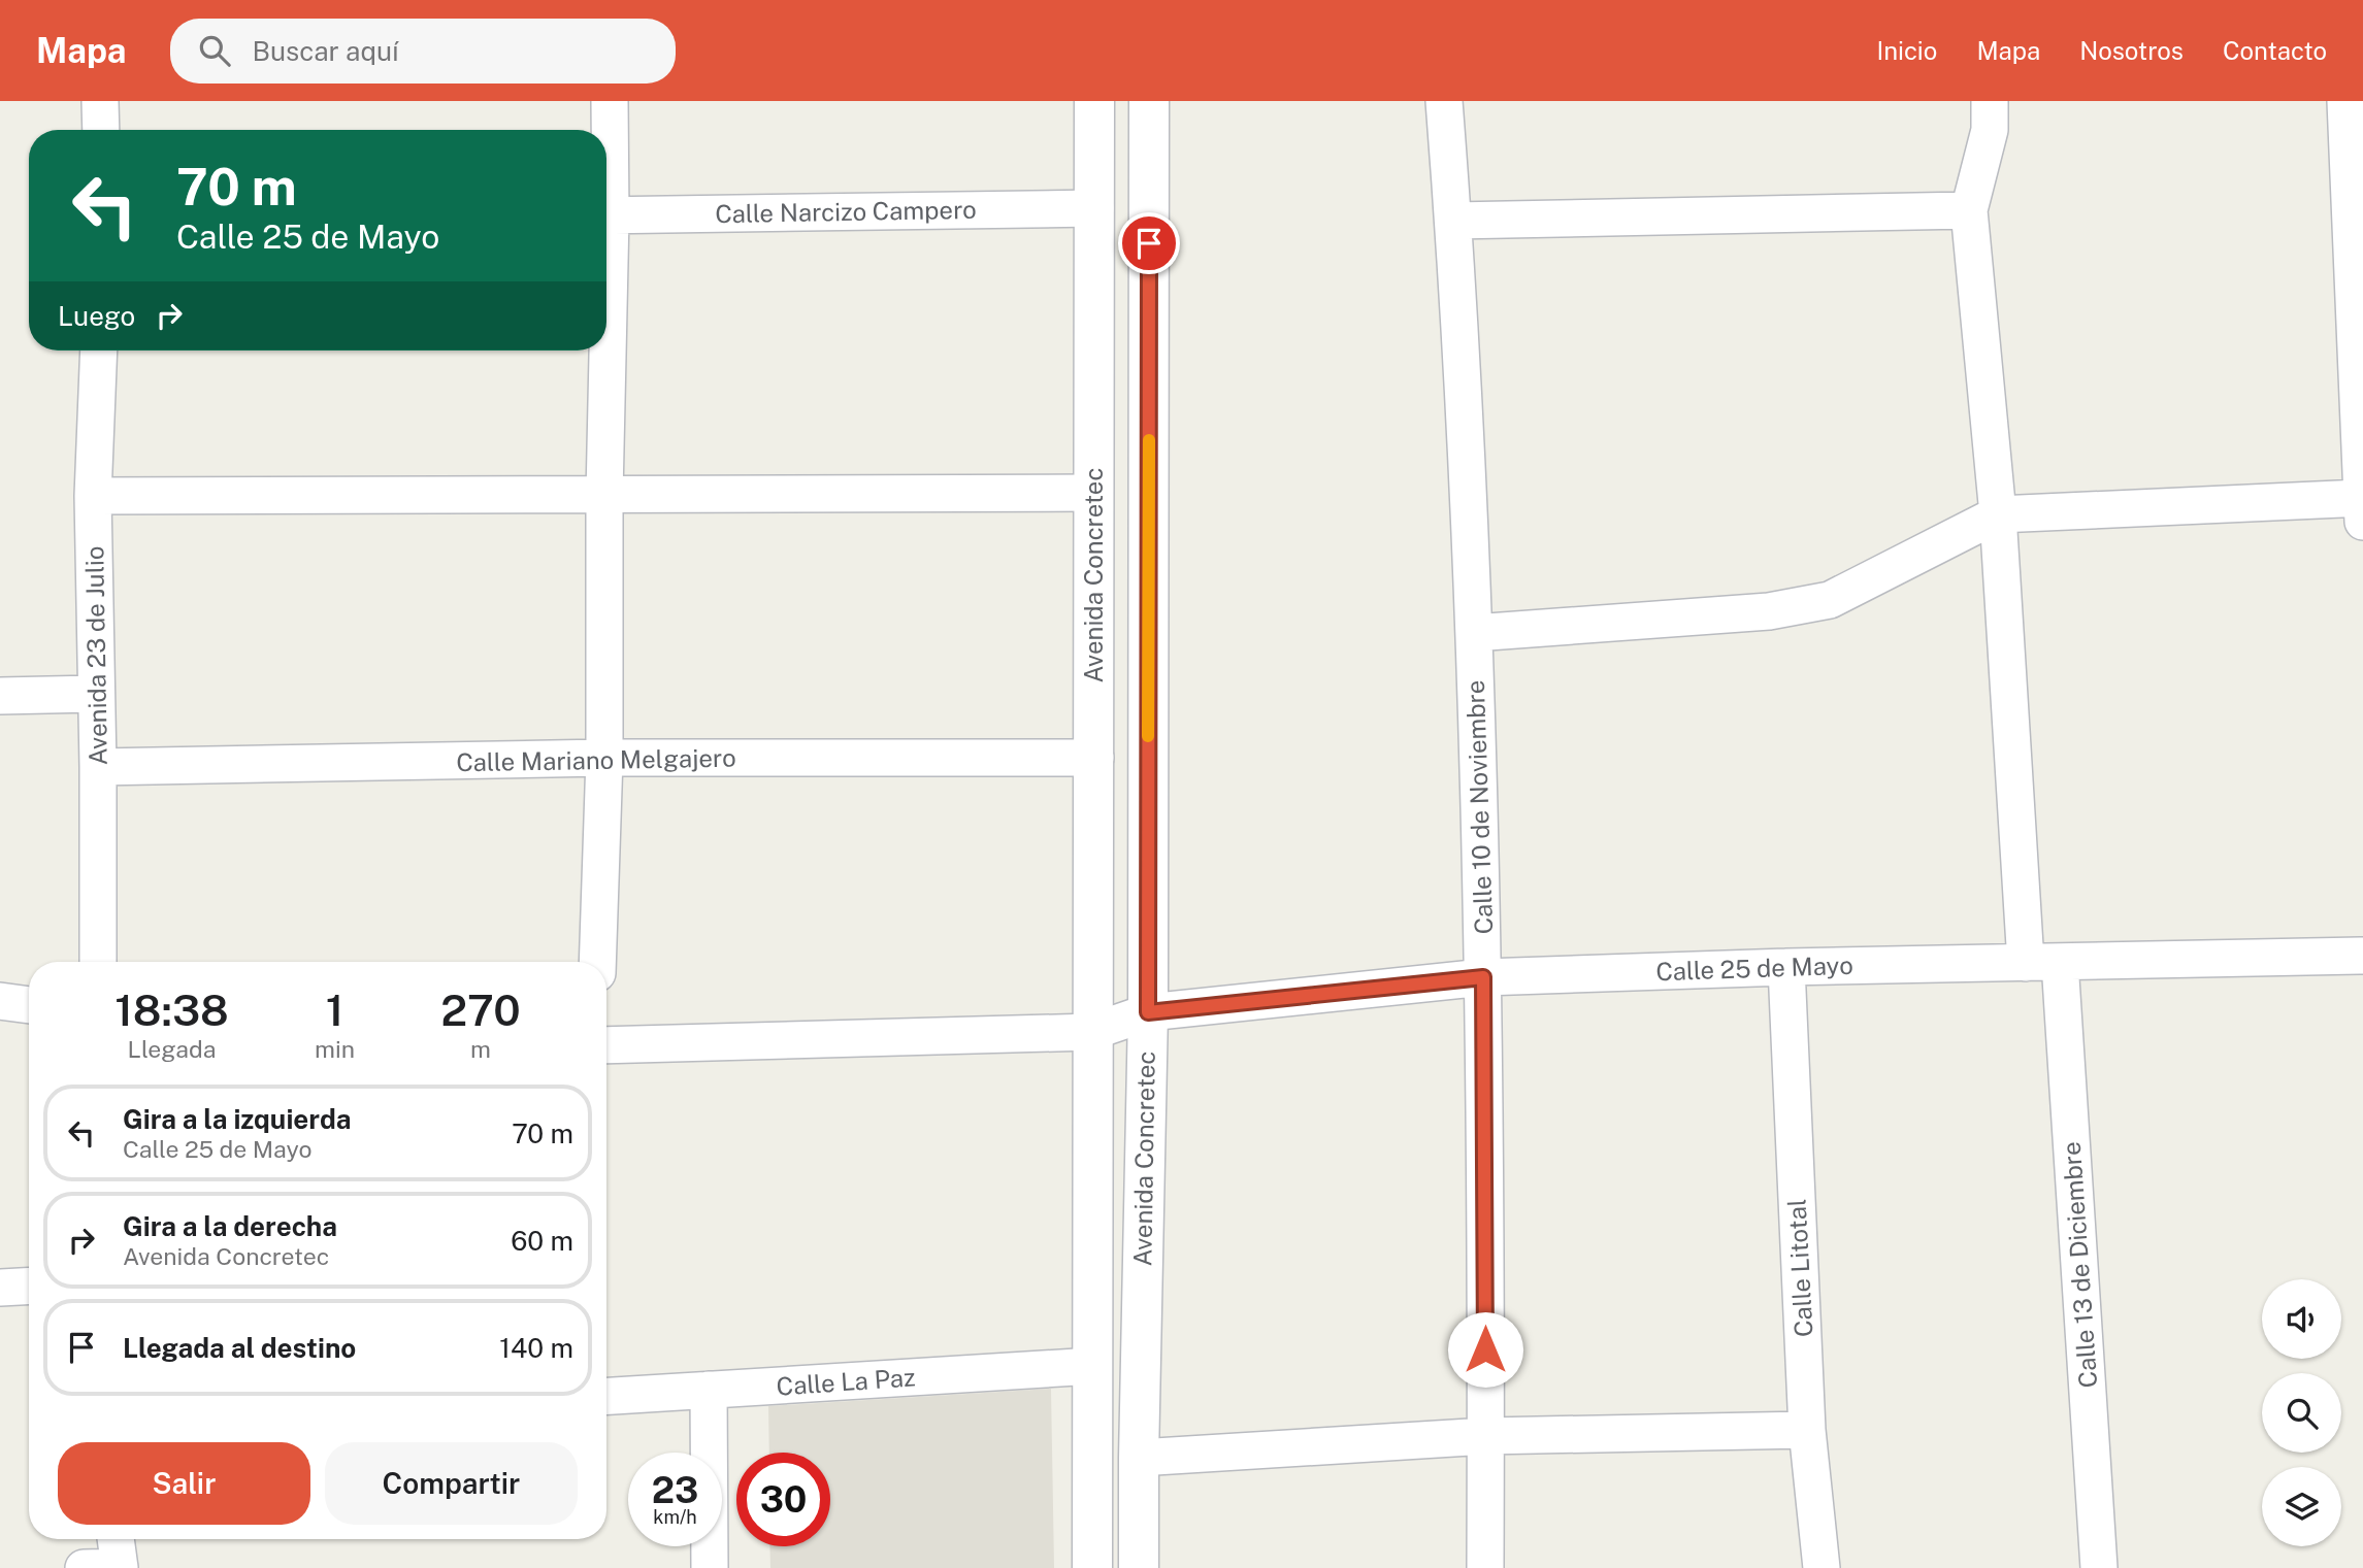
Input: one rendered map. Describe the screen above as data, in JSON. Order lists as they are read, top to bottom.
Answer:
{
  "streets": {
    "street": [
      "Calle Narcizo Campero",
      "Avenida Concretec",
      "Avenida 23 de Julio",
      "Calle Mariano Melgajero",
      "Calle 10 de Noviembre",
      "Calle 25 de Mayo",
      "Calle 13 de Diciembre",
      "Calle Litotal",
      "Calle La Paz"
    ]
  },
  "crossings": [
    ["Calle Narcizo Campero", "Avenida Concretec"],
    ["Avenida Concretec", "Calle Mariano Melgajero"],
    ["Avenida Concretec", "Calle 25 de Mayo"],
    ["Avenida Concretec", "Calle La Paz"],
    ["Avenida 23 de Julio", "Calle Mariano Melgajero"],
    ["Calle 10 de Noviembre", "Calle 25 de Mayo"],
    ["Calle 25 de Mayo", "Calle 13 de Diciembre"],
    ["Calle 25 de Mayo", "Calle Litotal"]
  ],
  "page": {
    "header": "Mapa",
    "search": "Buscar aquí",
    "nav": [
      "Inicio",
      "Mapa",
      "Nosotros",
      "Contacto"
    ],
    "turn": ["70 m", "Calle 25 de Mayo"],
    "then": "Luego",
    "eta": [
      "18:38",
      "Llegada",
      "1",
      "min",
      "270",
      "m"
    ],
    "list": [
      {
        "name": "Gira a la izquierda",
        "note": "Calle 25 de Mayo",
        "value": "70 m"
      },
      {
        "name": "Gira a la derecha",
        "note": "Avenida Concretec",
        "value": "60 m"
      },
      {
        "name": "Llegada al destino",
        "value": "140 m"
      }
    ],
    "buttons": ["Salir", "Compartir"],
    "speed": "23 km/h",
    "limit": "30"
  }
}
